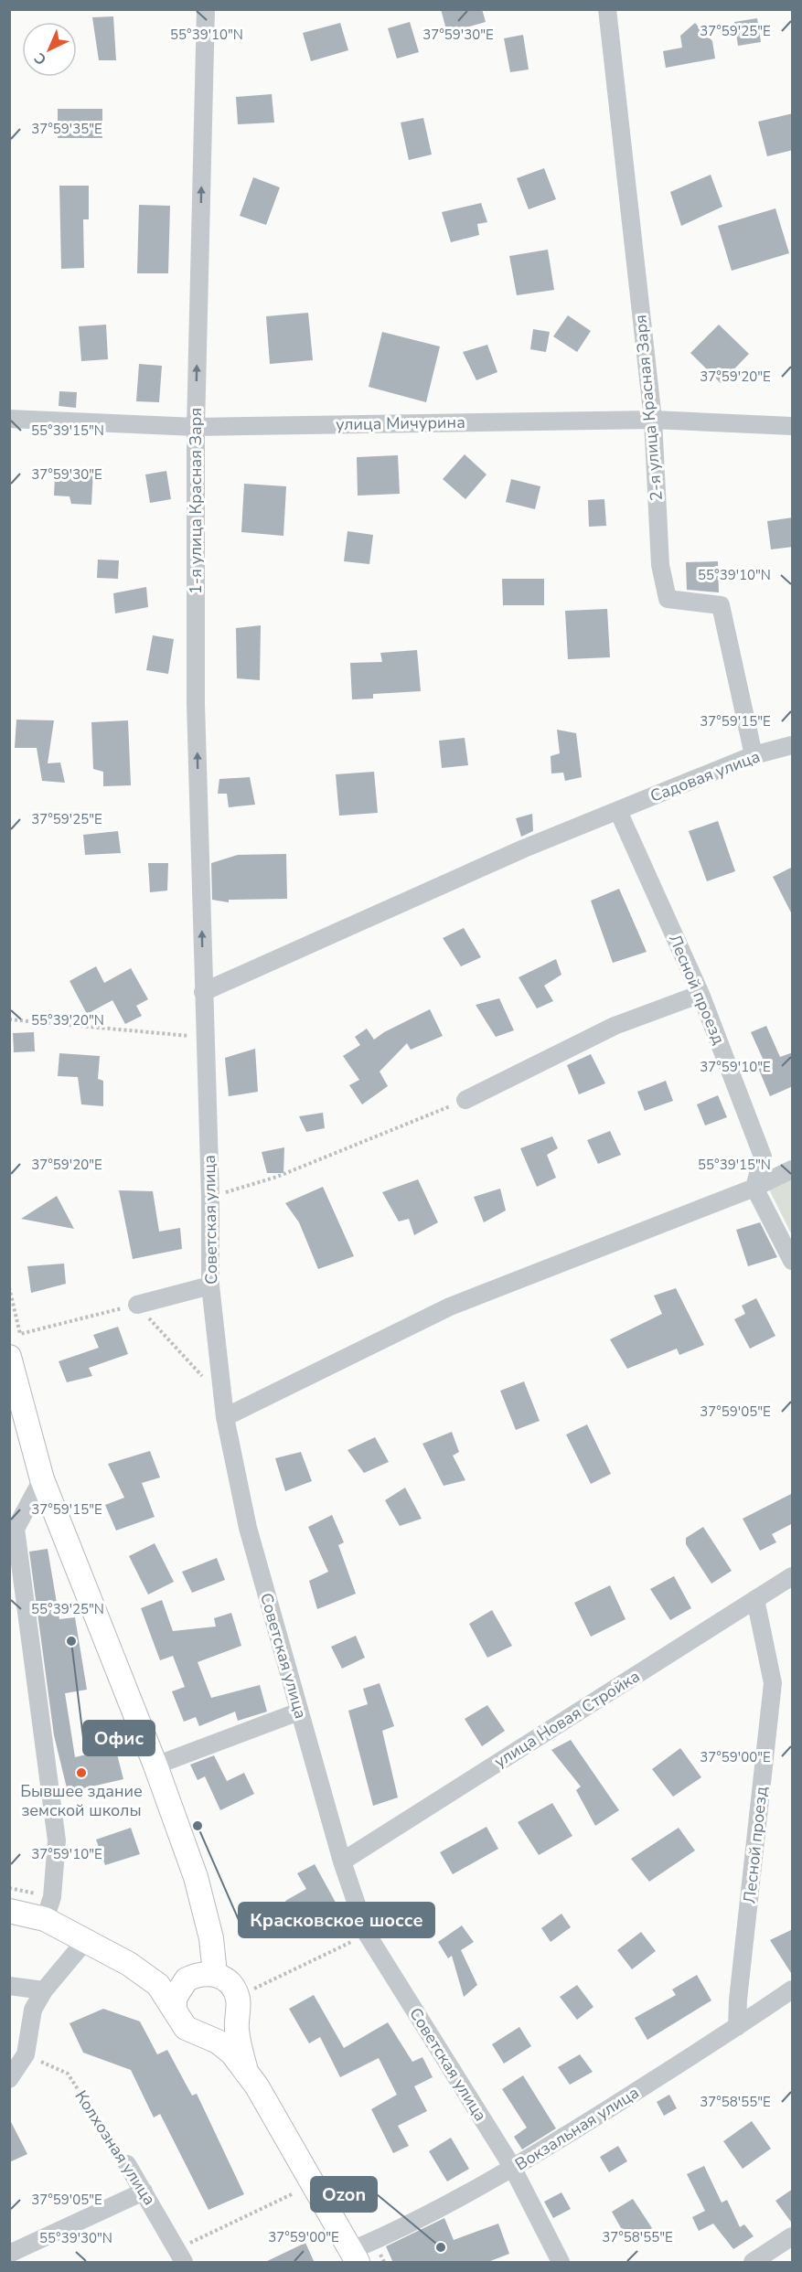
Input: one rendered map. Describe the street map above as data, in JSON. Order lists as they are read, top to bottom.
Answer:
{
  "streets": {
    "street": [
      "2-я улица Красная Заря",
      "улица Мичурина",
      "1-я улица Красная Заря",
      "Садовая улица",
      "Лесной проезд",
      "Советская улица",
      "улица Новая Стройка",
      "Вокзальная улица",
      "Колхозная улица"
    ]
  },
  "crossings": [
    ["2-я улица Красная Заря", "улица Мичурина"],
    ["2-я улица Красная Заря", "Садовая улица"],
    ["улица Мичурина", "1-я улица Красная Заря"],
    ["1-я улица Красная Заря", "Садовая улица"],
    ["1-я улица Красная Заря", "Советская улица"],
    ["Садовая улица", "Лесной проезд"],
    ["Садовая улица", "Советская улица"],
    ["Лесной проезд", "улица Новая Стройка"],
    ["Лесной проезд", "Вокзальная улица"],
    ["Советская улица", "улица Новая Стройка"],
    ["Советская улица", "Вокзальная улица"]
  ],
  "one_way": ["1-я улица Красная Заря"],
  "places": [
    "Офис",
    "Бывшее здание земской школы",
    "Красковское шоссе",
    "Ozon"
  ],
  "north": "bottom left",
  "coordinates": [
    "37°59'25\"E",
    "55°39'10\"N",
    "37°59'30\"E",
    "37°59'35\"E",
    "37°59'20\"E",
    "55°39'15\"N",
    "37°59'15\"E",
    "55°39'20\"N",
    "37°59'10\"E",
    "37°59'05\"E",
    "55°39'25\"N",
    "37°59'00\"E",
    "37°58'55\"E",
    "55°39'30\"N"
  ]
}
